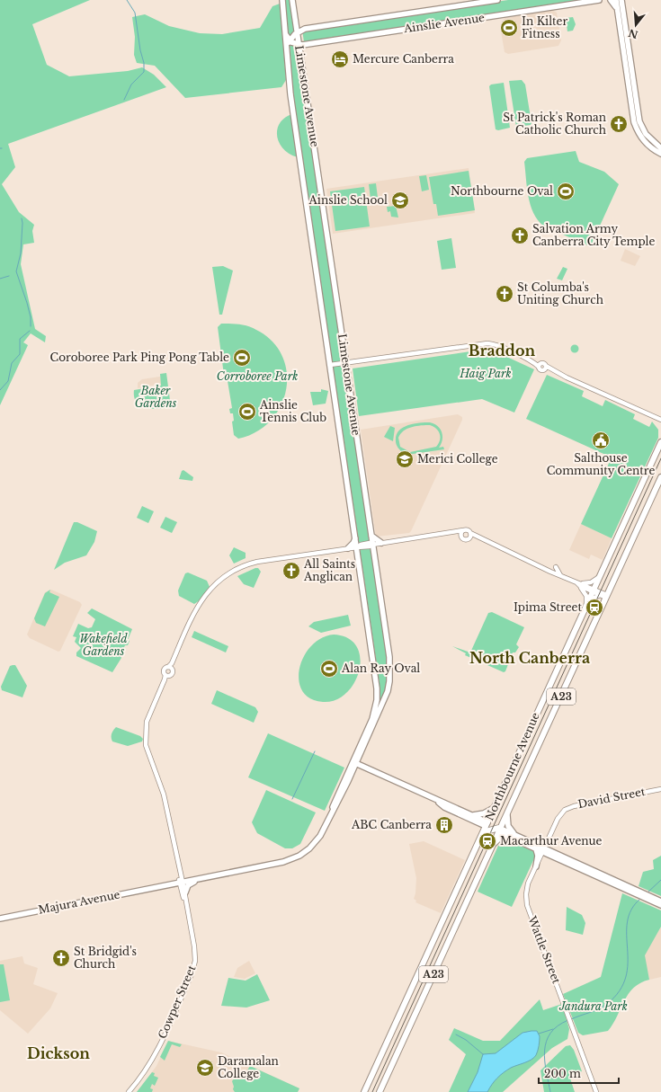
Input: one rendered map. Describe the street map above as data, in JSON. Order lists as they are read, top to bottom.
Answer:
{
  "streets": {
    "highway": ["A23", "Northbourne Avenue"],
    "main road": ["Ainslie Avenue", "Limestone Avenue", "Majura Avenue"],
    "street": ["David Street", "Wattle Street", "Cowper Street"]
  },
  "crossings": [
    ["Ainslie Avenue", "Limestone Avenue"],
    ["Limestone Avenue", "Majura Avenue"],
    ["David Street", "Wattle Street"],
    ["Majura Avenue", "Cowper Street"]
  ],
  "districts": ["Braddon", "North Canberra", "Dickson"],
  "parks": [
    "Haig Park",
    "Corroboree Park",
    "Baker Gardens",
    "Wakefield Gardens",
    "Jandura Park"
  ],
  "places": {
    "sports": [
      "In Kilter Fitness",
      "Northbourne Oval",
      "Coroboree Park Ping Pong Table",
      "Ainslie Tennis Club",
      "Alan Ray Oval"
    ],
    "hotel": ["Mercure Canberra"],
    "church": [
      "St Patrick's Roman Catholic Church",
      "Salvation Army Canberra City Temple",
      "St Columba's Uniting Church",
      "All Saints Anglican",
      "St Bridgid's Church"
    ],
    "school or university": ["Ainslie School", "Merici College", "Daramalan College"],
    "public building": ["Salthouse Community Centre"],
    "station": ["Ipima Street", "Macarthur Avenue"],
    "building": ["ABC Canberra"]
  },
  "scale_bar": "200 m",
  "north": "bottom"
}
